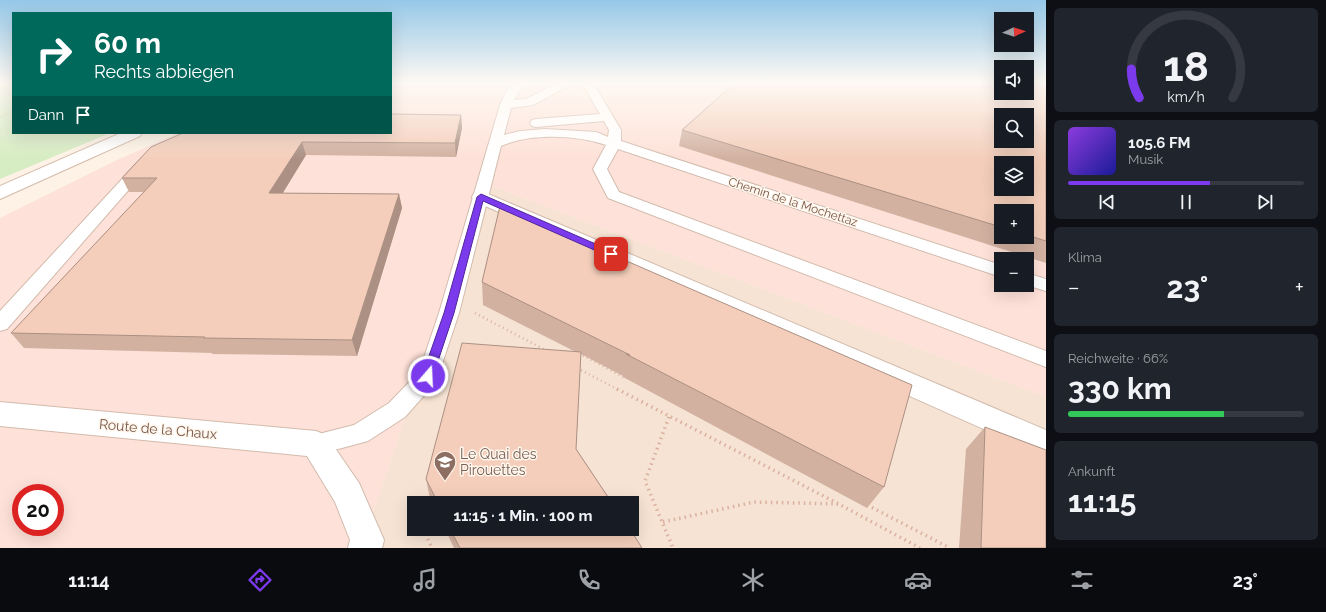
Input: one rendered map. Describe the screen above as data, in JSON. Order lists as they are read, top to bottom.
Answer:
{
  "streets": {
    "street": ["Route de la Chaux"],
    "lane": ["Chemin de la Mochettaz"]
  },
  "places": {
    "school or university": ["Le Quai des Pirouettes"]
  },
  "north": "right",
  "page": {
    "map_buttons": ["+", "−"],
    "turn": ["60 m", "Rechts abbiegen"],
    "then": "Dann",
    "song": ["105.6 FM", "Musik"],
    "tile": [
      "Klima",
      ["Reichweite · 66%", "330 km"],
      ["Ankunft", "11:15"]
    ],
    "heat": ["−", "23°", "+"],
    "limit": "20",
    "trip": "11:15 · 1 Min. · 100 m",
    "tabs": ["11:14", "23°"],
    "gauge": ["18", "km/h"]
  }
}
